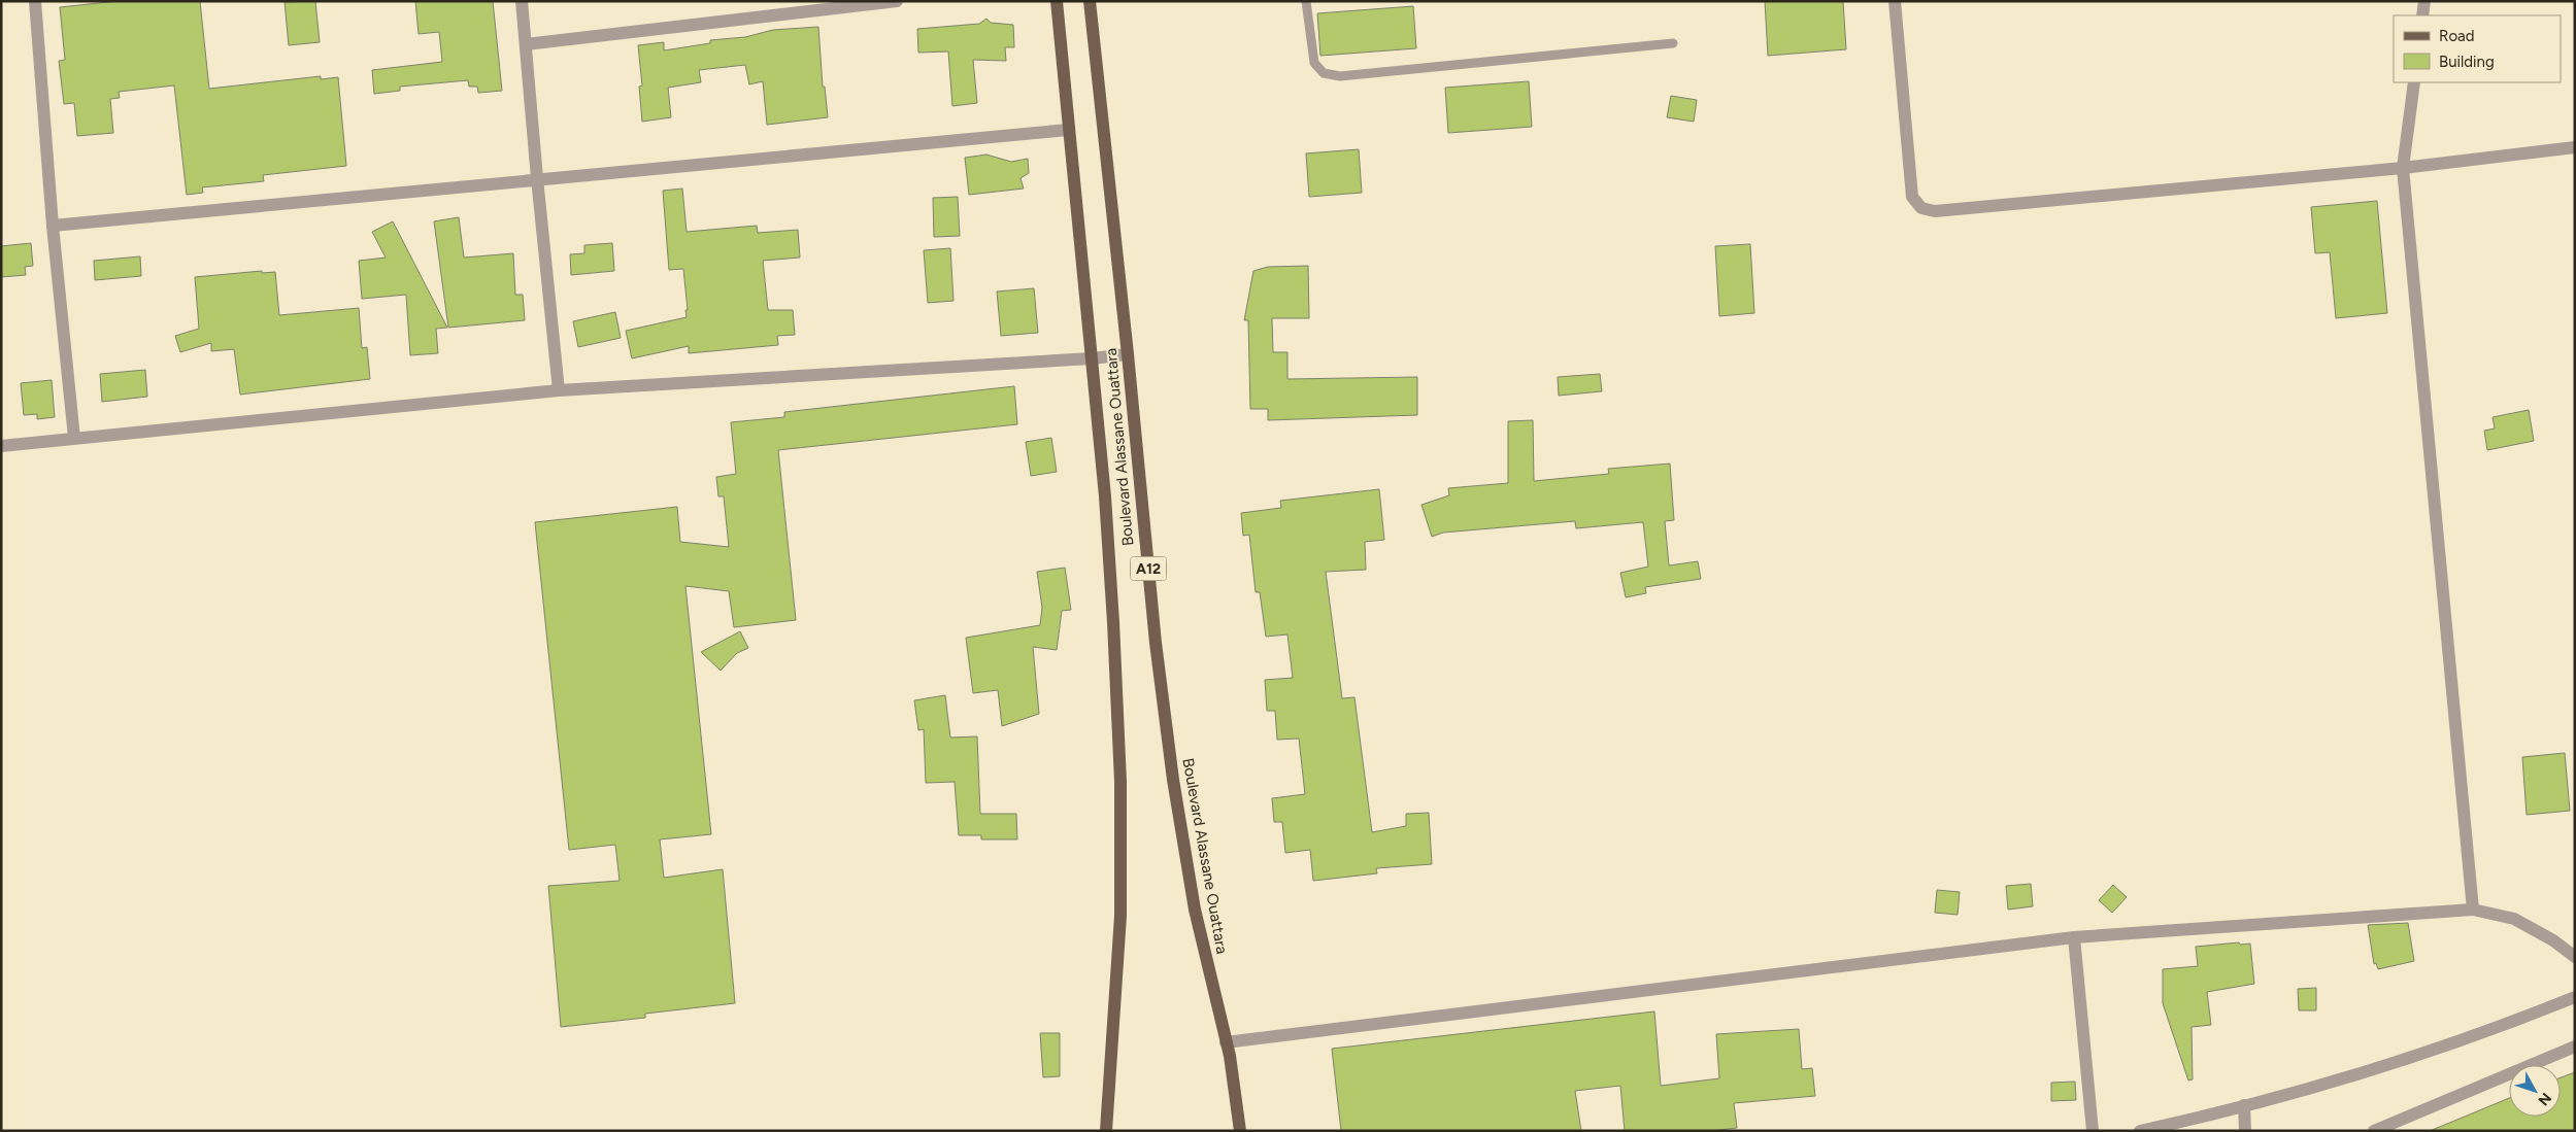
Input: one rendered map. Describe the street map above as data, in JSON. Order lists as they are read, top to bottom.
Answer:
{
  "streets": {
    "main road": ["Boulevard Alassane Ouattara", "A12"]
  },
  "legend": ["Road", "Building"],
  "north": "bottom right"
}
